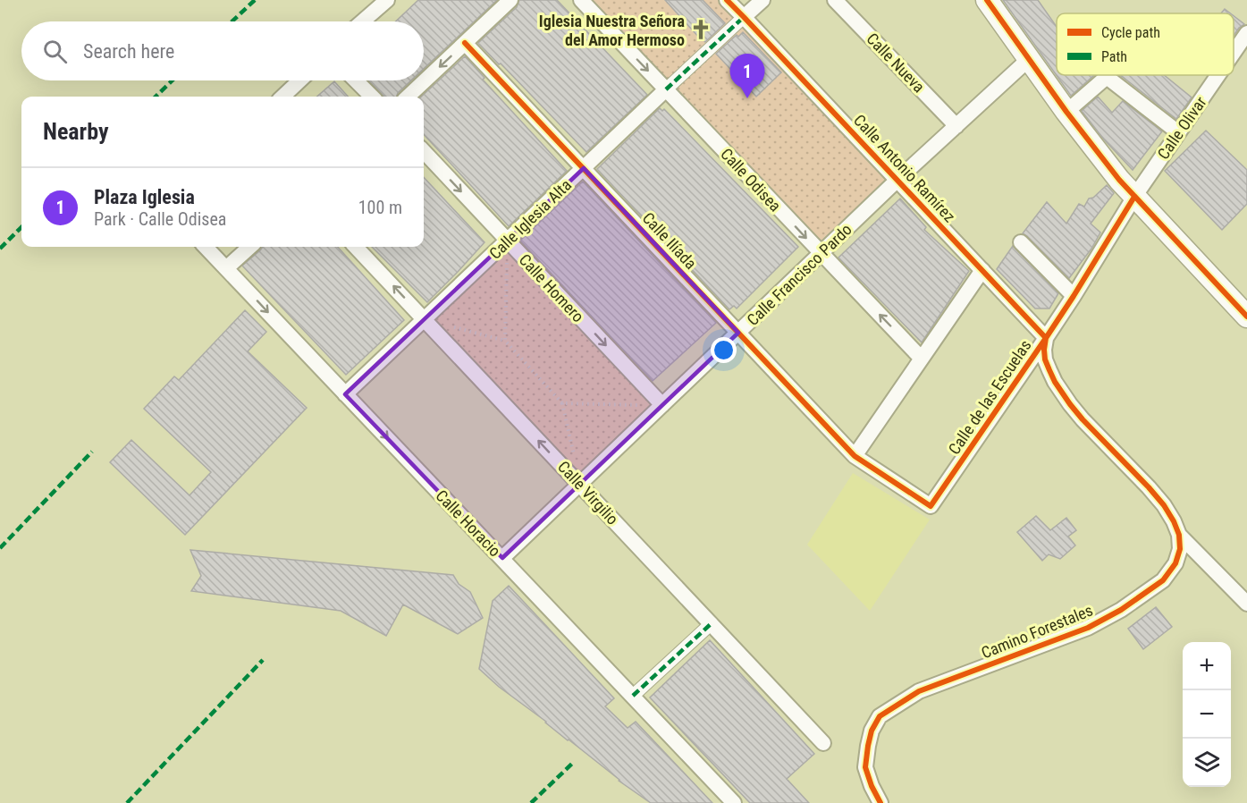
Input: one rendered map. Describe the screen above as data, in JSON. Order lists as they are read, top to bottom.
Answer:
{
  "streets": {
    "street": [
      "Calle Nueva",
      "Calle Olivar",
      "Calle Antonio Ramírez",
      "Calle Odisea",
      "Calle Iglesia Alta",
      "Calle Ilíada",
      "Calle Francisco Pardo",
      "Calle Homero",
      "Calle de las Escuelas",
      "Calle Virgilio",
      "Calle Horacio",
      "Camino Forestales"
    ]
  },
  "crossings": [
    ["Calle Nueva", "Calle Francisco Pardo"],
    ["Calle Olivar", "Calle de las Escuelas"],
    ["Calle Antonio Ramírez", "Calle Iglesia Alta"],
    ["Calle Antonio Ramírez", "Calle Francisco Pardo"],
    ["Calle Antonio Ramírez", "Calle de las Escuelas"],
    ["Calle Odisea", "Calle Iglesia Alta"],
    ["Calle Odisea", "Calle Francisco Pardo"],
    ["Calle Iglesia Alta", "Calle Ilíada"],
    ["Calle Iglesia Alta", "Calle Homero"],
    ["Calle Iglesia Alta", "Calle Virgilio"],
    ["Calle Iglesia Alta", "Calle Horacio"],
    ["Calle Ilíada", "Calle Francisco Pardo"],
    ["Calle Ilíada", "Calle de las Escuelas"],
    ["Calle Francisco Pardo", "Calle Homero"],
    ["Calle Francisco Pardo", "Calle Virgilio"],
    ["Calle Francisco Pardo", "Calle Horacio"]
  ],
  "one_way": ["Calle Homero", "Calle Virgilio", "Calle Horacio"],
  "places": {
    "church": ["Iglesia Nuestra Señora del Amor Hermoso"]
  },
  "legend": ["Cycle path", "Path"],
  "page": {
    "search": "Search here",
    "pins": "1",
    "heading": "Nearby",
    "list": [
      {
        "mark": "1",
        "name": "Plaza Iglesia",
        "note": "Park · Calle Odisea",
        "value": "100 m"
      }
    ],
    "map_buttons": ["+", "−"]
  }
}
